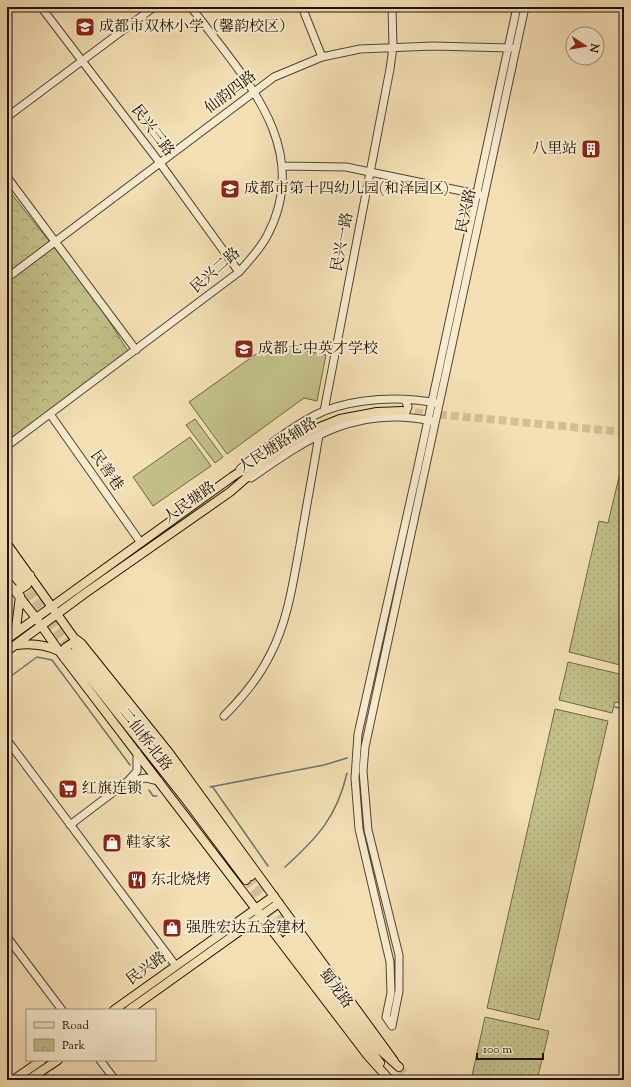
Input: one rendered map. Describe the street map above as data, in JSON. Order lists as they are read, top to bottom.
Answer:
{
  "streets": {
    "main road": [
      "民兴路",
      "人民塘路",
      "二仙桥北路",
      "蜀龙路"
    ],
    "street": [
      "仙韵四路",
      "民兴三路",
      "民兴一路",
      "民兴二路",
      "人民塘路辅路",
      "民善巷"
    ]
  },
  "crossings": [
    ["仙韵四路", "民兴三路"],
    ["仙韵四路", "民兴路"],
    ["仙韵四路", "民兴一路"],
    ["仙韵四路", "民兴二路"],
    ["民兴三路", "民兴二路"],
    ["民兴路", "人民塘路辅路"],
    ["民兴路", "二仙桥北路"],
    ["民兴路", "蜀龙路"],
    ["民兴一路", "人民塘路辅路"],
    ["民兴二路", "民善巷"],
    ["人民塘路辅路", "人民塘路"],
    ["民善巷", "人民塘路"],
    ["人民塘路", "二仙桥北路"],
    ["二仙桥北路", "蜀龙路"]
  ],
  "places": {
    "school or university": ["成都市双林小学（馨韵校区）", "成都市第十四幼儿园(和泽园区)", "成都七中英才学校"],
    "building": ["八里站"],
    "supermarket": ["红旗连锁"],
    "shop": ["鞋家家", "强胜宏达五金建材"],
    "restaurant": ["东北烧烤"]
  },
  "legend": ["Road", "Park"],
  "scale_bar": "100 m",
  "north": "right"
}
